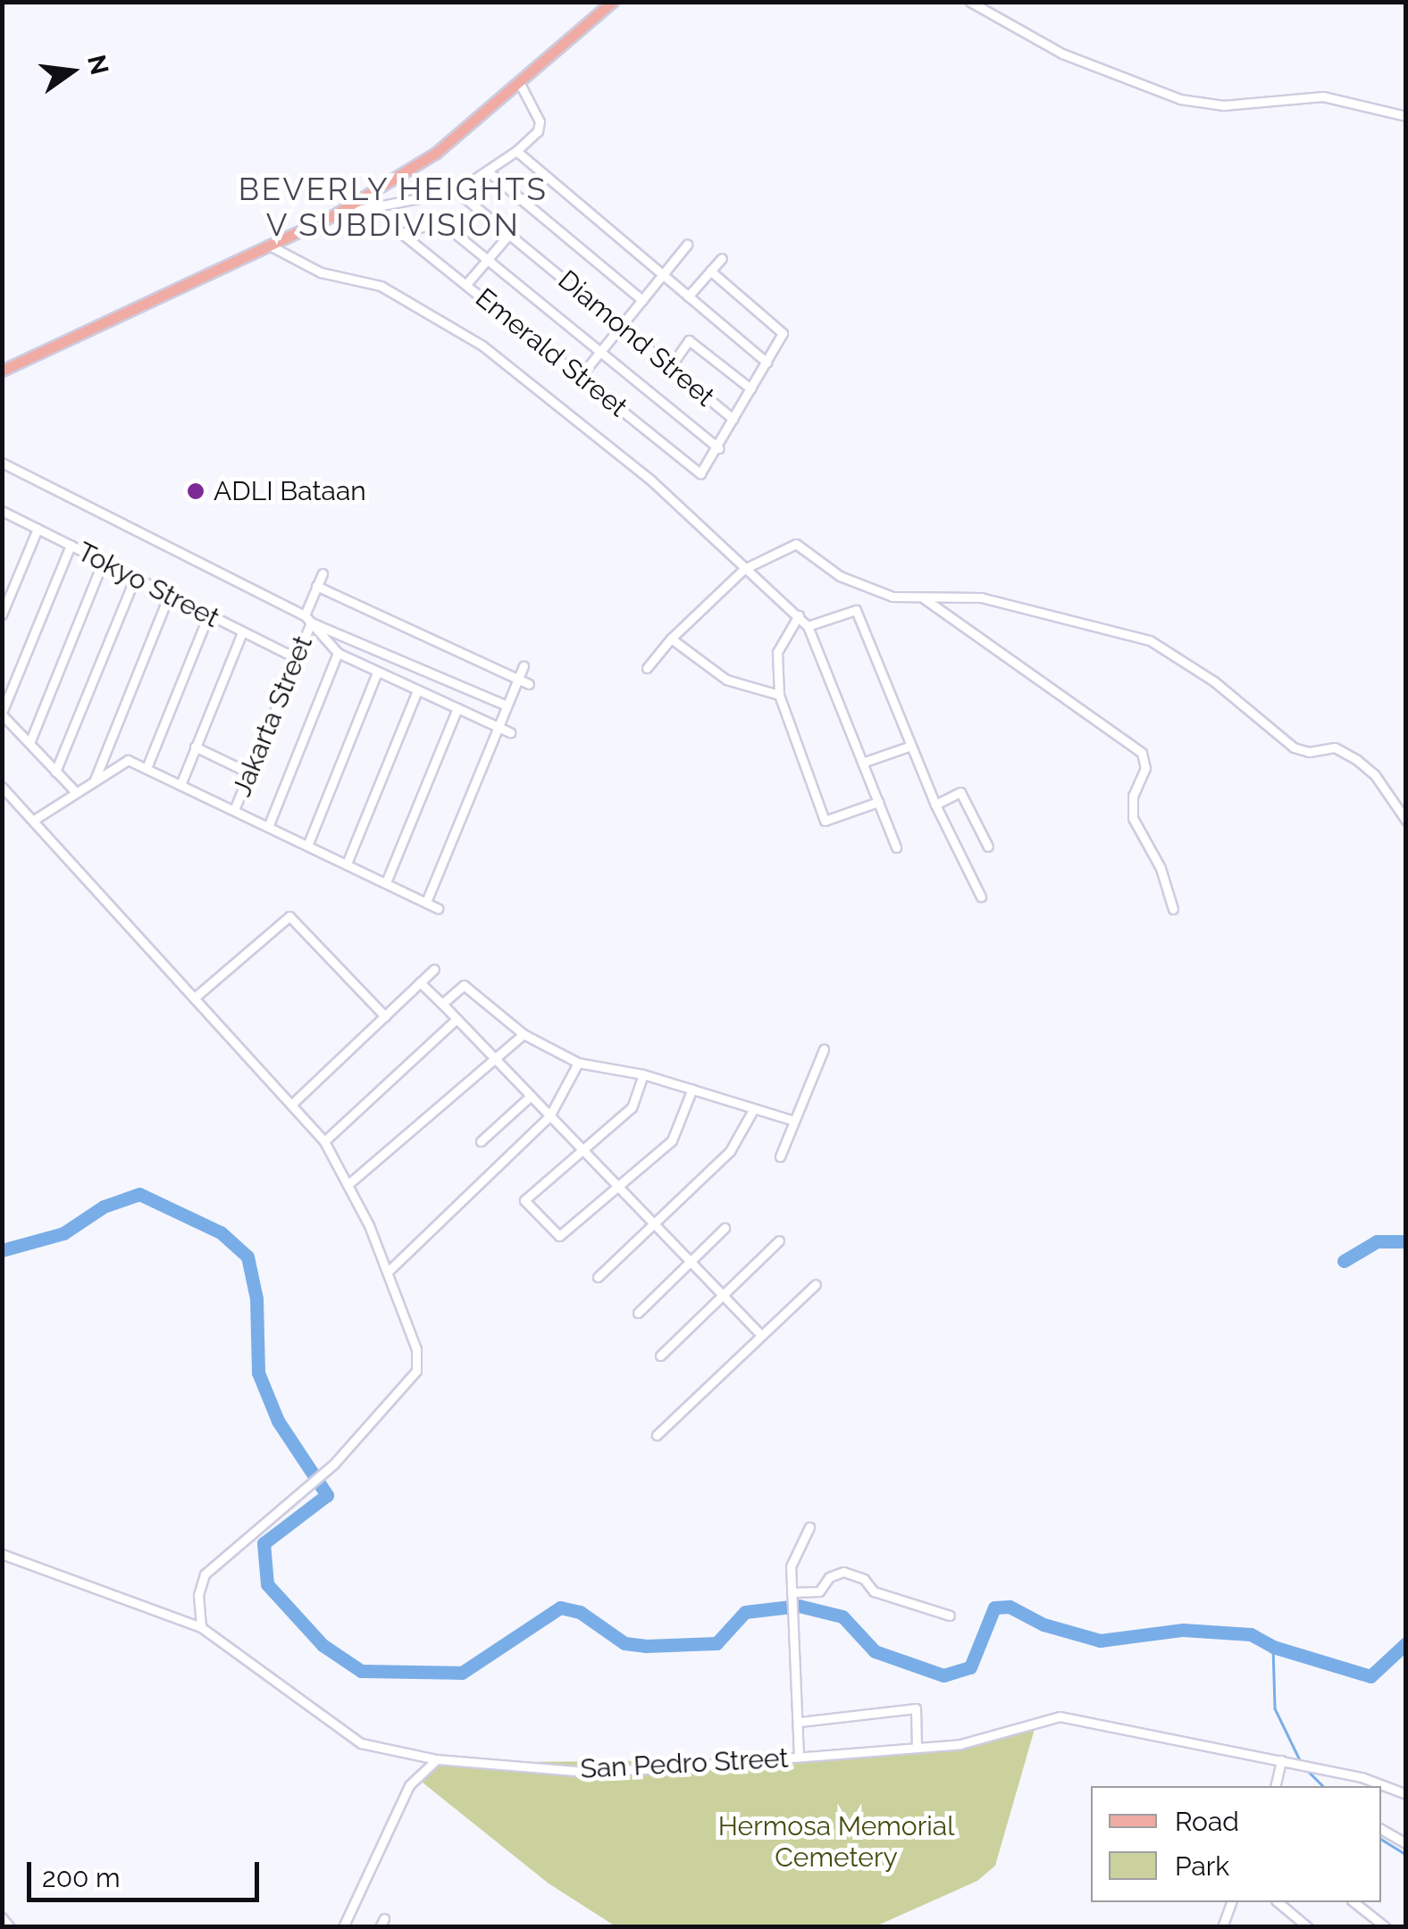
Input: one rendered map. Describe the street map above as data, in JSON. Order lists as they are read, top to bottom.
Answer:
{
  "streets": {
    "street": [
      "Diamond Street",
      "Emerald Street",
      "Tokyo Street",
      "Jakarta Street",
      "San Pedro Street"
    ]
  },
  "crossings": [
    ["Tokyo Street", "Jakarta Street"]
  ],
  "districts": ["BEVERLY HEIGHTS V SUBDIVISION"],
  "parks": ["Hermosa Memorial Cemetery"],
  "places": ["ADLI Bataan"],
  "legend": ["Road", "Park"],
  "scale_bar": "200 m",
  "north": "right"
}
